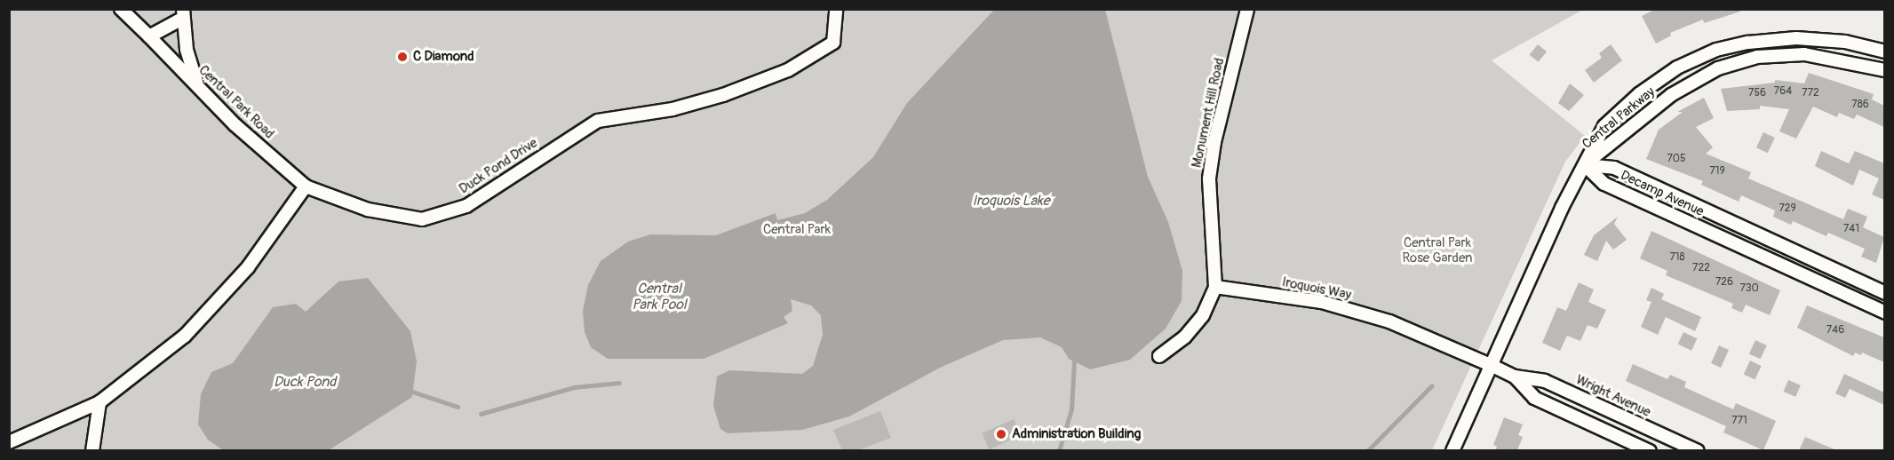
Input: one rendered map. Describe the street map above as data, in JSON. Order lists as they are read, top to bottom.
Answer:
{
  "streets": {
    "street": [
      "Central Park Road",
      "Monument Hill Road",
      "Central Parkway",
      "Duck Pond Drive",
      "Decamp Avenue",
      "Iroquois Way",
      "Wright Avenue"
    ]
  },
  "crossings": [
    ["Central Park Road", "Duck Pond Drive"],
    ["Monument Hill Road", "Iroquois Way"],
    ["Central Parkway", "Decamp Avenue"],
    ["Central Parkway", "Iroquois Way"],
    ["Central Parkway", "Wright Avenue"],
    ["Iroquois Way", "Wright Avenue"]
  ],
  "water": ["Iroquois Lake", "Central Park Pool", "Duck Pond"],
  "parks": ["Central Park", "Central Park Rose Garden"],
  "places": ["C Diamond", "Administration Building"],
  "house_numbers": [
    "764",
    "756",
    "772",
    "786",
    "705",
    "719",
    "729",
    "741",
    "718",
    "722",
    "726",
    "730",
    "746",
    "771"
  ]
}
